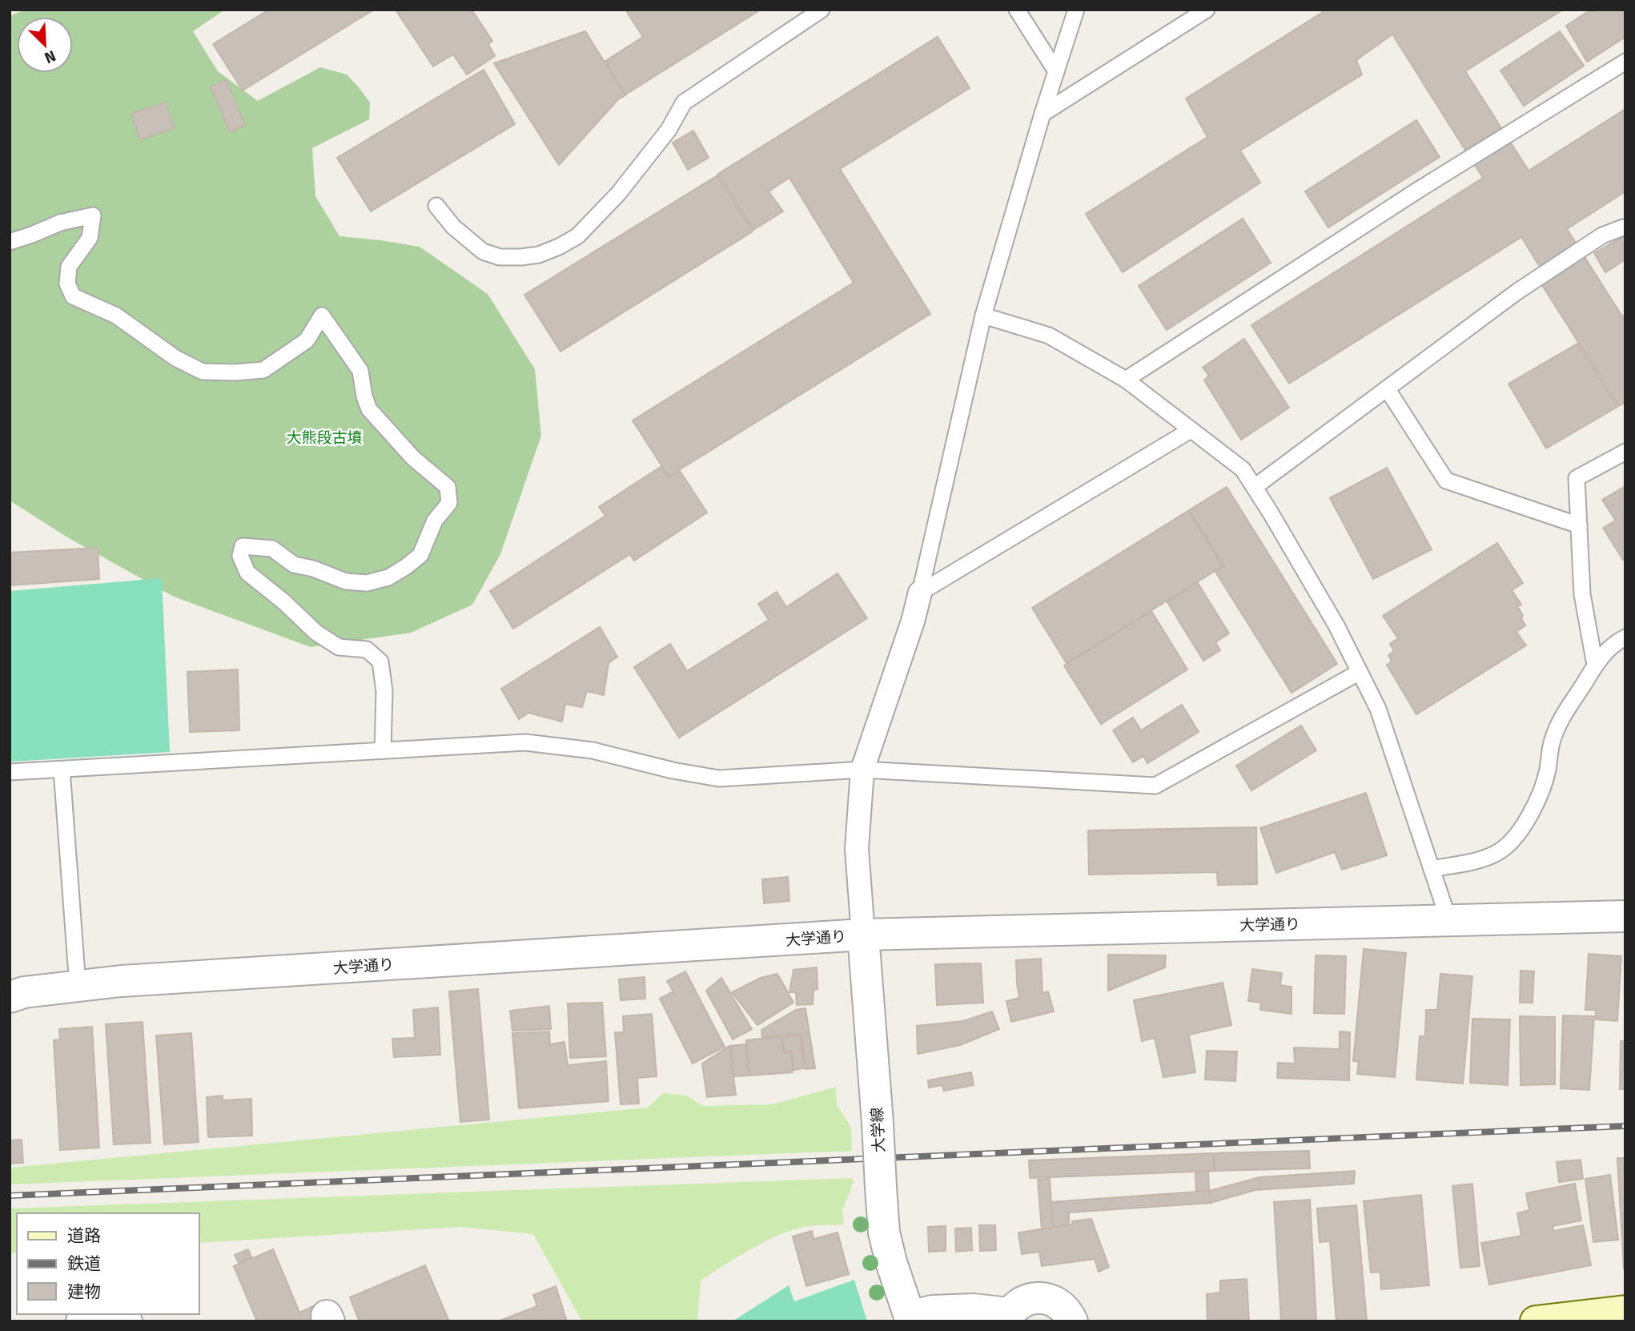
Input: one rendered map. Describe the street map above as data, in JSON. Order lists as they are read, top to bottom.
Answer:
{
  "streets": {
    "street": ["大学通り", "大学線"]
  },
  "crossings": [
    ["大学通り", "大学線"]
  ],
  "parks": ["大熊段古墳"],
  "legend": ["道路", "鉄道", "建物"],
  "north": "bottom right"
}
